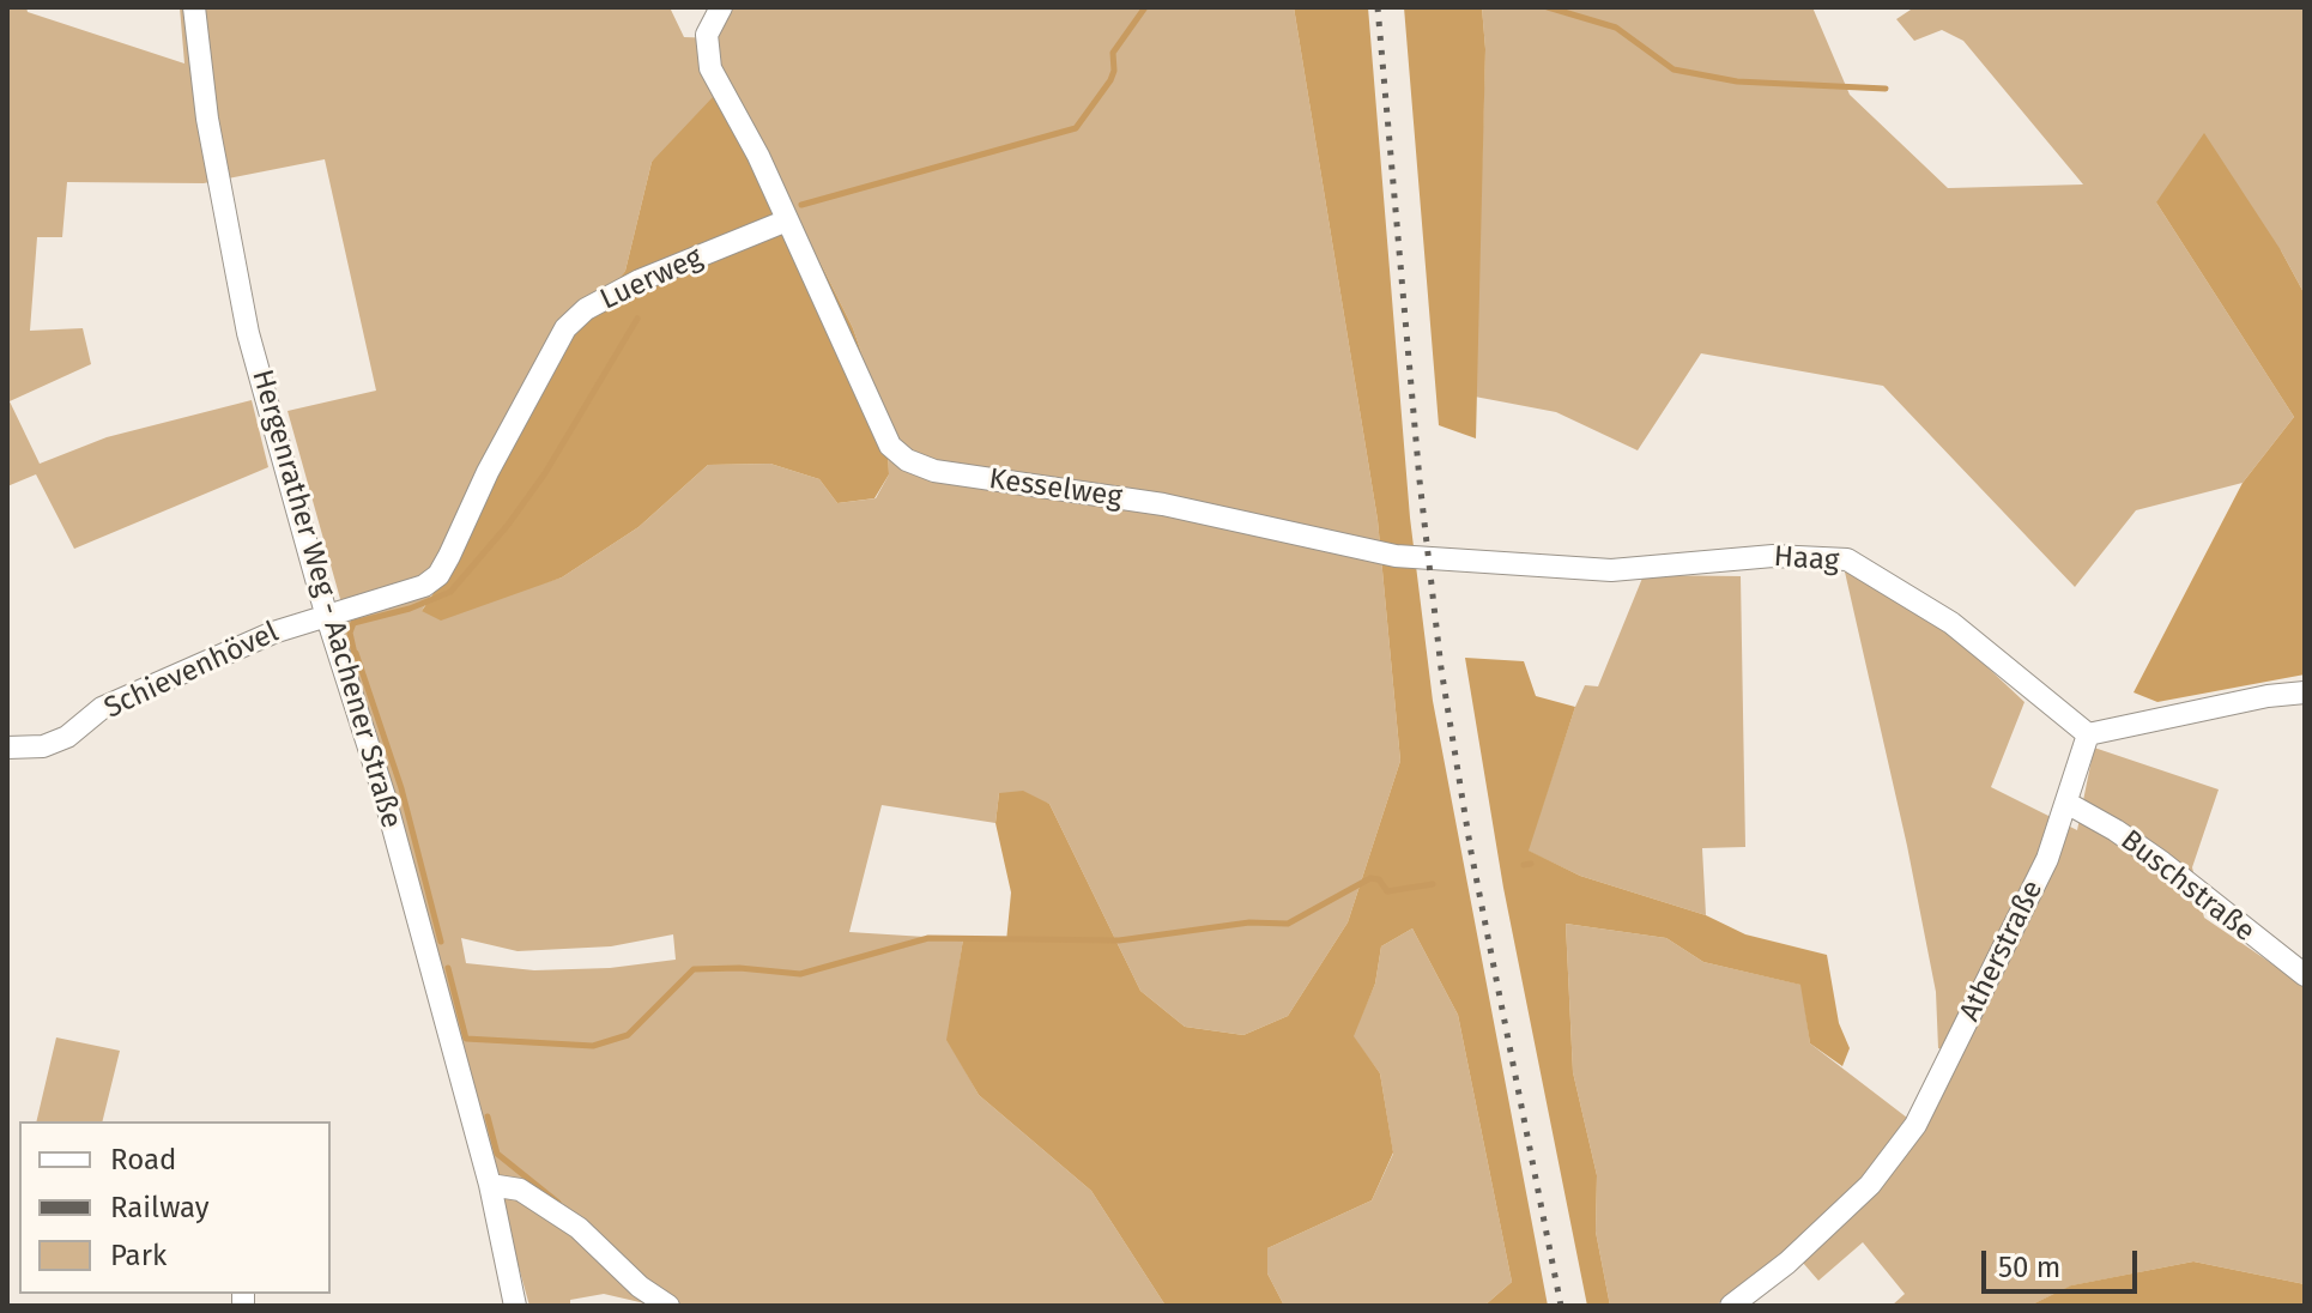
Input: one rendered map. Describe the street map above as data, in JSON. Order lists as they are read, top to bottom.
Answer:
{
  "streets": {
    "street": [
      "Luerweg",
      "Kesselweg",
      "Haag",
      "Hergenrather Weg - Aachener Straße",
      "Schievenhövel",
      "Buschstraße",
      "Atherstraße"
    ]
  },
  "crossings": [
    ["Luerweg", "Kesselweg"],
    ["Luerweg", "Hergenrather Weg - Aachener Straße"],
    ["Luerweg", "Schievenhövel"],
    ["Kesselweg", "Haag"],
    ["Haag", "Atherstraße"],
    ["Hergenrather Weg - Aachener Straße", "Schievenhövel"],
    ["Buschstraße", "Atherstraße"]
  ],
  "legend": ["Road", "Railway", "Park"],
  "scale_bar": "50 m"
}
